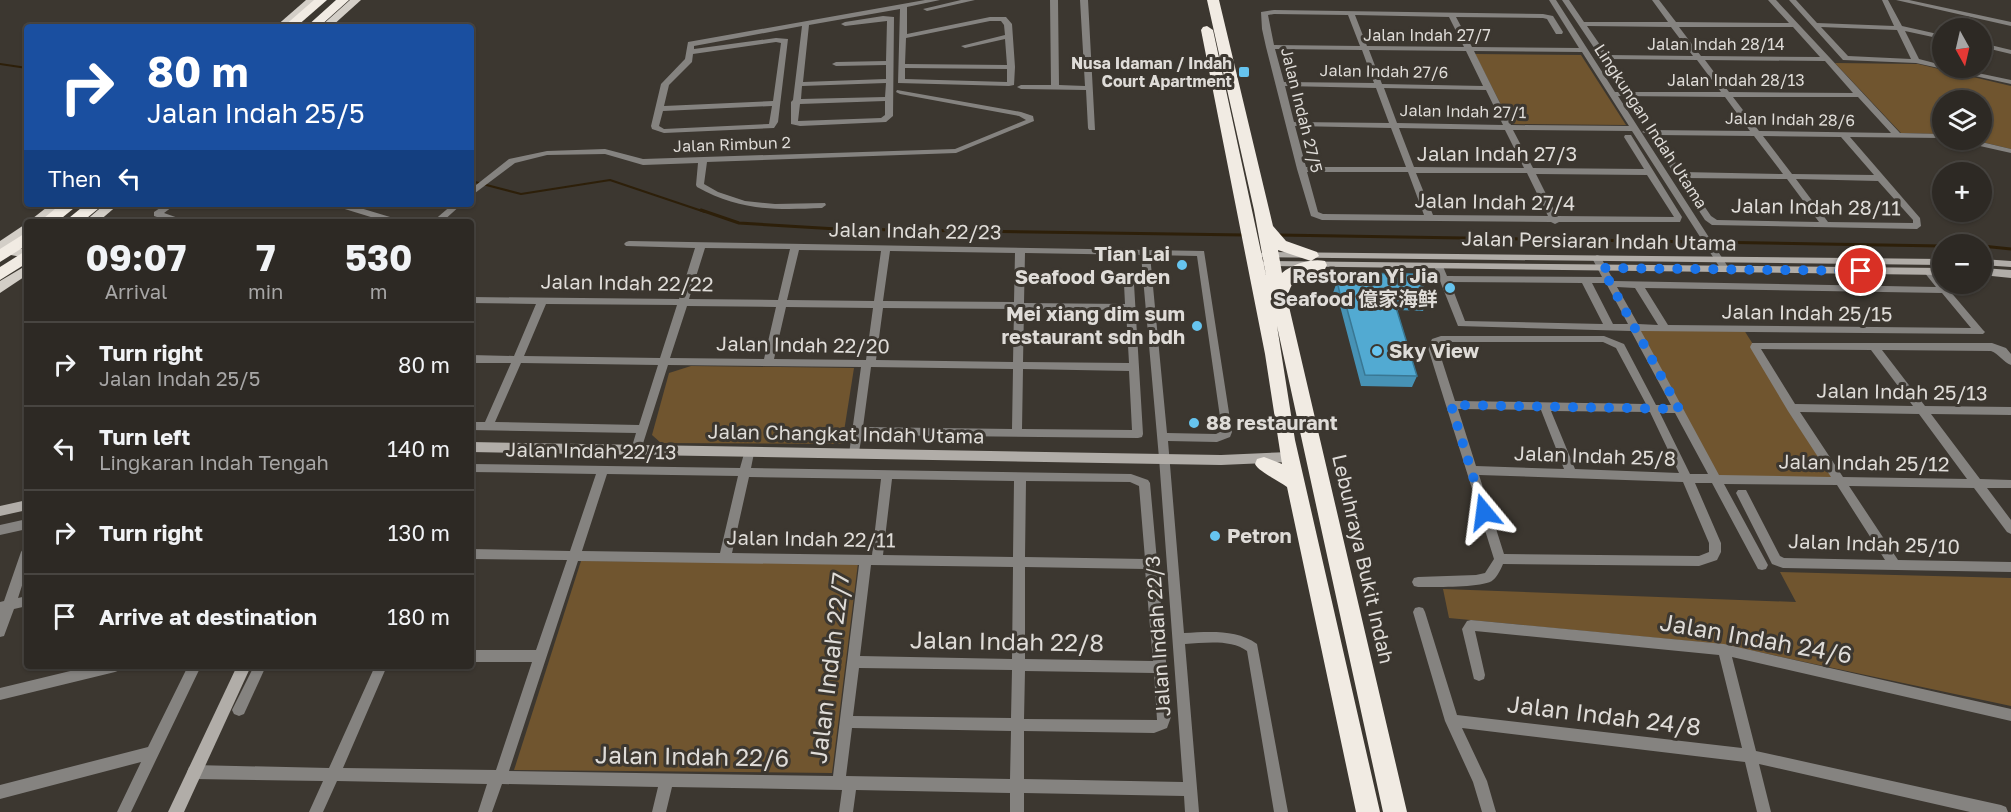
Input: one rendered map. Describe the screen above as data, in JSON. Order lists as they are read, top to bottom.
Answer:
{
  "streets": {
    "highway": ["Lebuhraya Bukit Indah"],
    "main road": ["Jalan Persiaran Indah Utama", "Jalan Changkat Indah Utama"],
    "street": [
      "Jalan Indah 27/7",
      "Jalan Indah 28/14",
      "Jalan Indah 27/6",
      "Jalan Indah 28/13",
      "Jalan Indah 27/5",
      "Jalan Indah 27/1",
      "Jalan Indah 28/6",
      "Lingkungan Indah Utama",
      "Jalan Rimbun 2",
      "Jalan Indah 27/3",
      "Jalan Indah 27/4",
      "Jalan Indah 28/11",
      "Jalan Indah 22/23",
      "Jalan Indah 22/22",
      "Jalan Indah 25/15",
      "Jalan Indah 22/20",
      "Jalan Indah 25/13",
      "Jalan Indah 22/13",
      "Jalan Indah 25/8",
      "Jalan Indah 25/12",
      "Jalan Indah 22/11",
      "Jalan Indah 25/10",
      "Jalan Indah 22/3",
      "Jalan Indah 24/6",
      "Jalan Indah 22/8",
      "Jalan Indah 22/7",
      "Jalan Indah 24/8",
      "Jalan Indah 22/6"
    ]
  },
  "crossings": [
    ["Jalan Indah 27/7", "Jalan Indah 27/5"],
    ["Jalan Indah 27/7", "Lingkungan Indah Utama"],
    ["Jalan Indah 27/6", "Jalan Indah 27/5"],
    ["Jalan Indah 28/13", "Lingkungan Indah Utama"],
    ["Jalan Indah 27/5", "Jalan Indah 27/1"],
    ["Jalan Indah 27/5", "Jalan Indah 27/3"],
    ["Jalan Indah 27/5", "Jalan Indah 27/4"],
    ["Jalan Indah 27/1", "Jalan Indah 28/6"],
    ["Jalan Indah 27/1", "Lingkungan Indah Utama"],
    ["Jalan Indah 28/6", "Lingkungan Indah Utama"],
    ["Lingkungan Indah Utama", "Jalan Persiaran Indah Utama"],
    ["Jalan Indah 27/3", "Jalan Indah 27/4"],
    ["Jalan Indah 22/23", "Jalan Indah 22/3"],
    ["Jalan Changkat Indah Utama", "Jalan Indah 22/3"],
    ["Jalan Indah 22/13", "Jalan Indah 22/11"],
    ["Jalan Indah 22/13", "Jalan Indah 22/7"],
    ["Jalan Indah 25/8", "Jalan Indah 25/12"],
    ["Jalan Indah 22/11", "Jalan Indah 22/7"],
    ["Jalan Indah 22/3", "Jalan Indah 22/6"],
    ["Jalan Indah 22/8", "Jalan Indah 22/7"],
    ["Jalan Indah 22/7", "Jalan Indah 22/6"]
  ],
  "places": {
    "transit": ["Nusa Idaman / Indah Court Apartment"],
    "other": [
      "Tian Lai Seafood Garden",
      "Restoran Yi Jia Seafood 億家海鲜",
      "Mei xiang dim sum restaurant sdn bdh",
      "Sky View",
      "88 restaurant",
      "Petron"
    ]
  },
  "north": "bottom",
  "page": {
    "map_buttons": ["+", "−"],
    "turn": ["80 m", "Jalan Indah 25/5"],
    "then": "Then",
    "eta": [
      "09:07",
      "Arrival",
      "7",
      "min",
      "530",
      "m"
    ],
    "list": [
      {
        "name": "Turn right",
        "note": "Jalan Indah 25/5",
        "value": "80 m"
      },
      {
        "name": "Turn left",
        "note": "Lingkaran Indah Tengah",
        "value": "140 m"
      },
      {
        "name": "Turn right",
        "value": "130 m"
      },
      {
        "name": "Arrive at destination",
        "value": "180 m"
      }
    ]
  }
}
